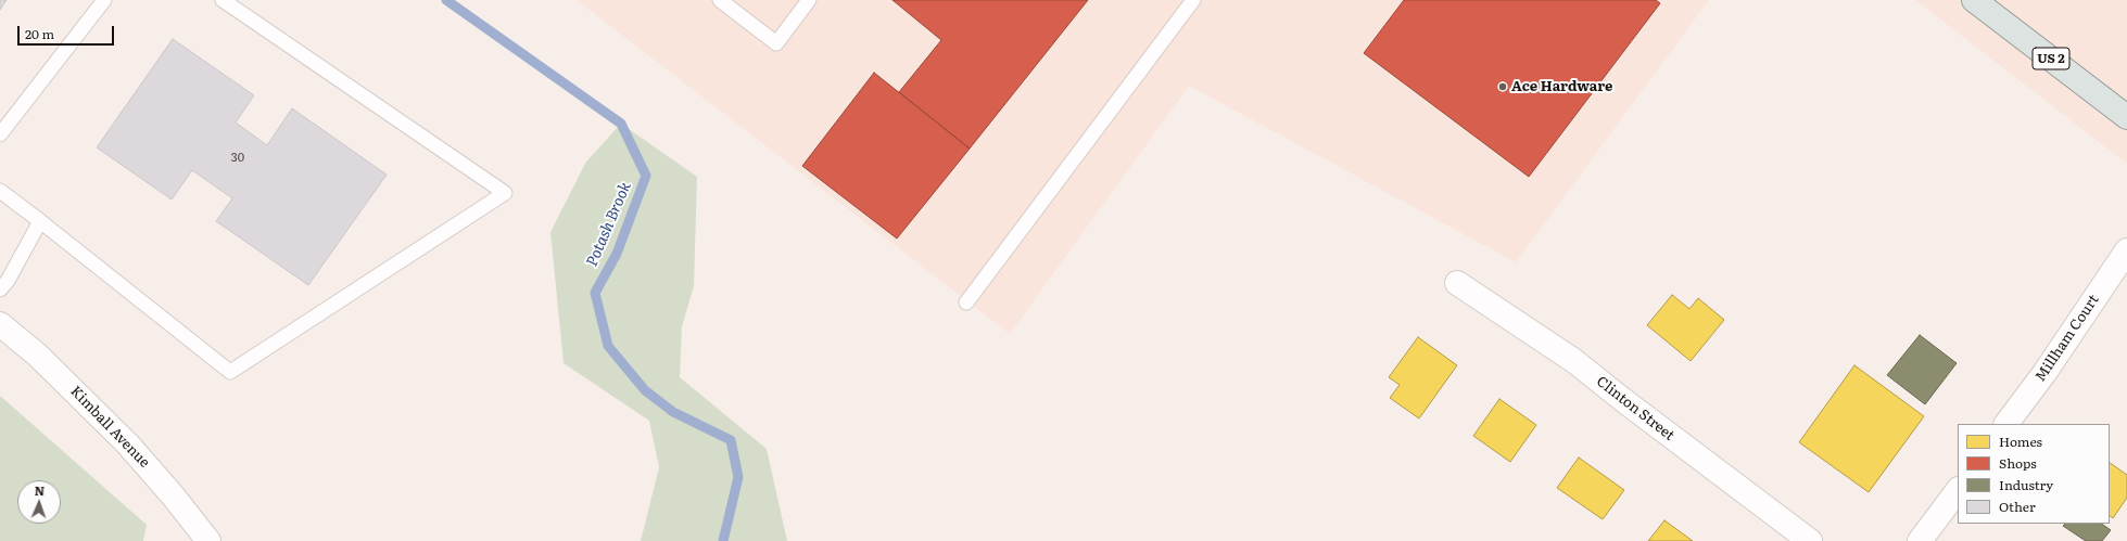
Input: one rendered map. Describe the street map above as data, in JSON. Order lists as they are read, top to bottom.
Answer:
{
  "streets": {
    "main road": ["US 2"],
    "street": ["Millham Court", "Clinton Street", "Kimball Avenue"]
  },
  "water": ["Potash Brook"],
  "places": ["Ace Hardware"],
  "house_numbers": ["30"],
  "legend": [
    "Homes",
    "Shops",
    "Industry",
    "Other"
  ],
  "scale_bar": "20 m",
  "north": "top"
}
